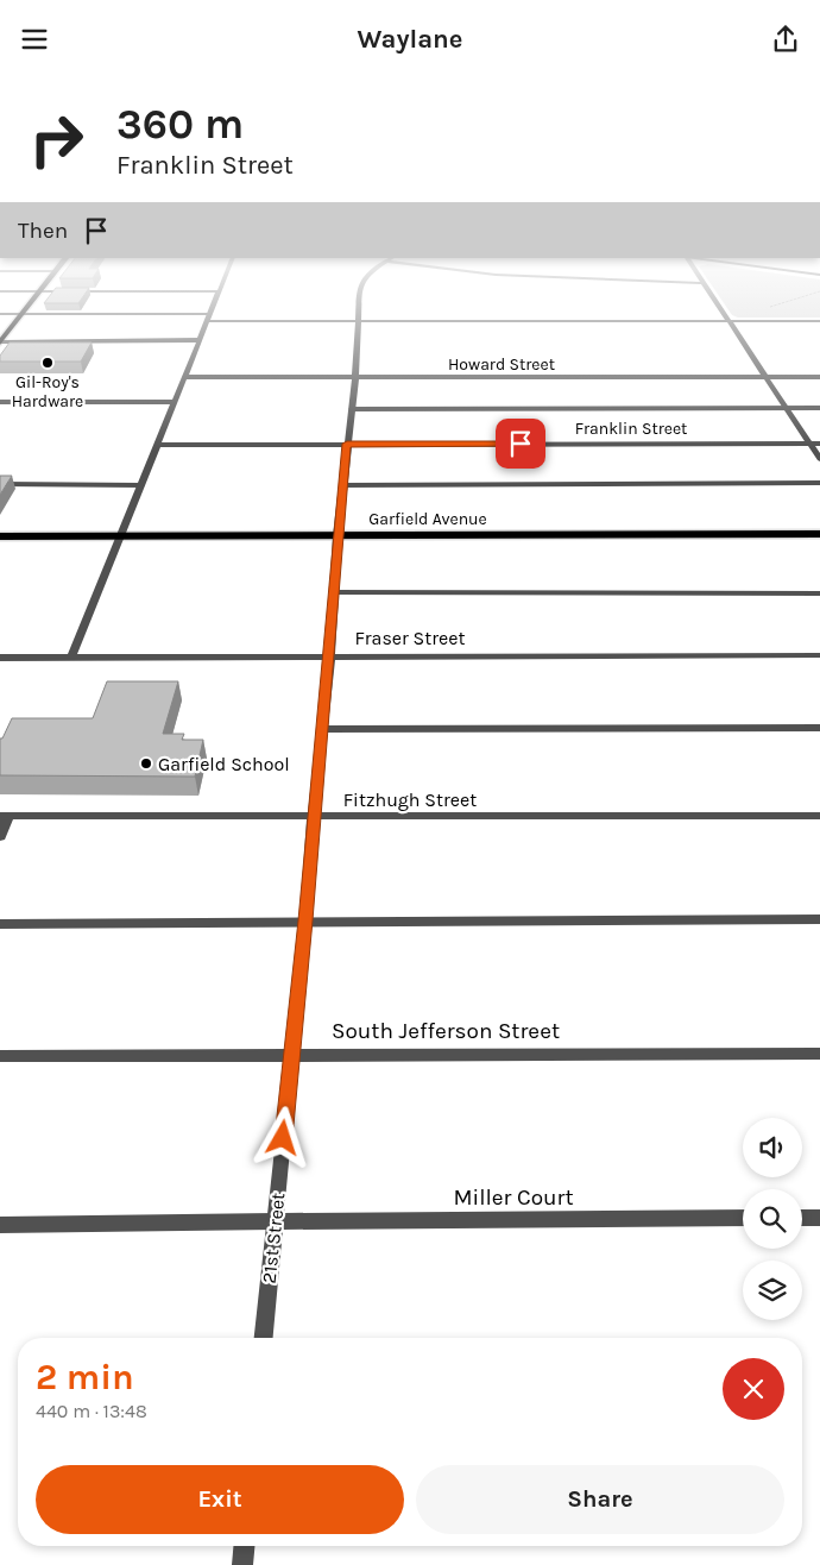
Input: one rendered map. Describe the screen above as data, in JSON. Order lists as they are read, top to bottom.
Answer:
{
  "streets": {
    "main road": ["Garfield Avenue"],
    "street": [
      "Howard Street",
      "Franklin Street",
      "Fraser Street",
      "Fitzhugh Street",
      "South Jefferson Street",
      "Miller Court",
      "21st Street"
    ]
  },
  "crossings": [
    ["Howard Street", "21st Street"],
    ["Franklin Street", "21st Street"],
    ["Garfield Avenue", "21st Street"],
    ["Fraser Street", "21st Street"],
    ["Fitzhugh Street", "21st Street"],
    ["South Jefferson Street", "21st Street"],
    ["Miller Court", "21st Street"]
  ],
  "places": ["Gil-Roy's Hardware", "Garfield School"],
  "page": {
    "header": "Waylane",
    "turn": ["360 m", "Franklin Street"],
    "then": "Then",
    "heading": ["2 min", "440 m · 13:48"],
    "buttons": ["Exit", "Share"]
  }
}
